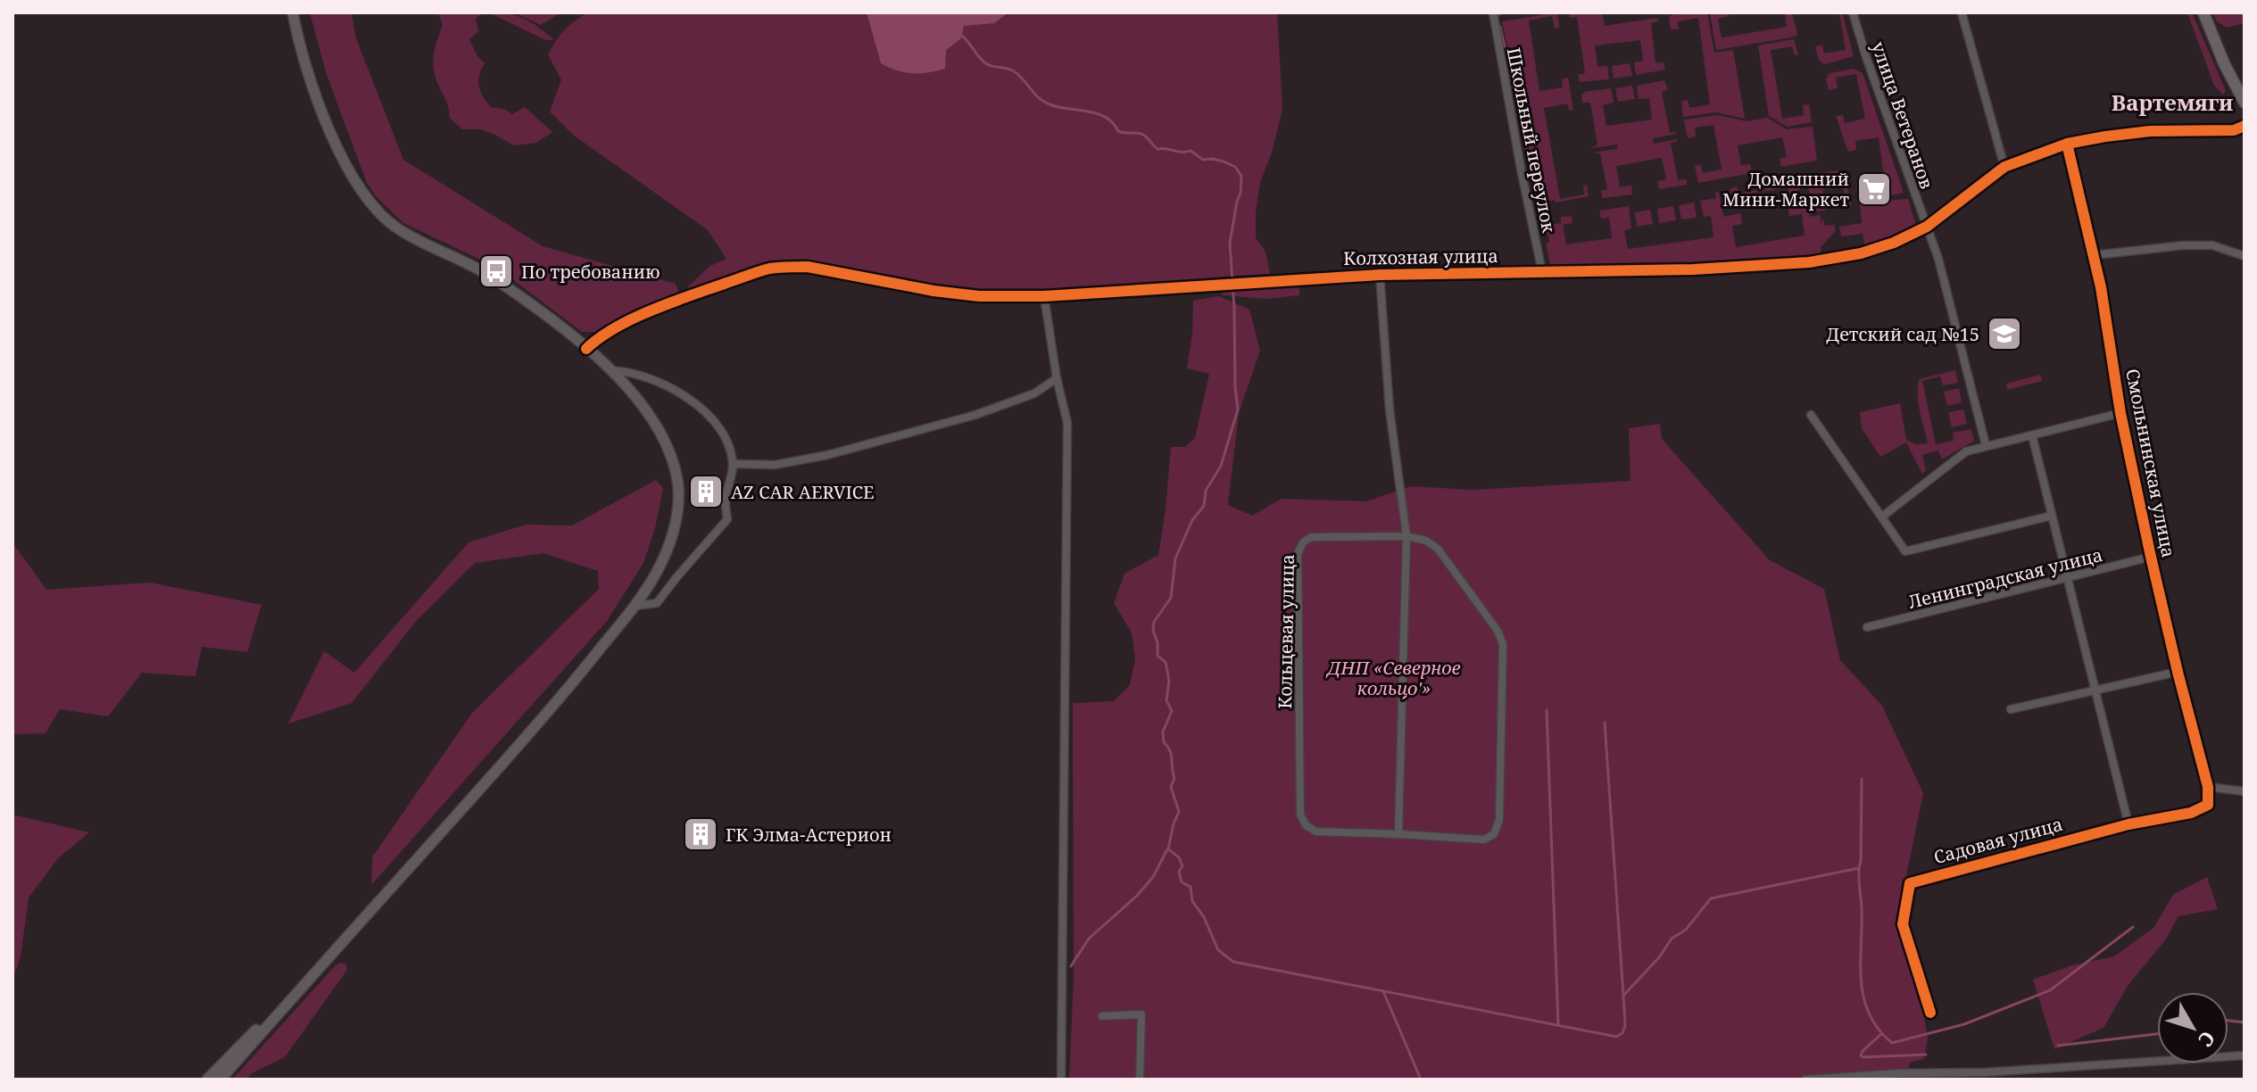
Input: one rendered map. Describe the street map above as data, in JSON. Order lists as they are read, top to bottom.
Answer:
{
  "streets": {
    "street": [
      "улица Ветеранов",
      "Школьный переулок",
      "Колхозная улица",
      "Смольнинская улица",
      "Ленинградская улица",
      "Кольцевая улица",
      "Садовая улица"
    ]
  },
  "crossings": [
    ["улица Ветеранов", "Колхозная улица"],
    ["Школьный переулок", "Колхозная улица"],
    ["Колхозная улица", "Смольнинская улица"],
    ["Смольнинская улица", "Ленинградская улица"],
    ["Смольнинская улица", "Садовая улица"]
  ],
  "districts": ["Вартемяги"],
  "parks": ["ДНП «Северное кольцо'»"],
  "places": {
    "supermarket": ["Домашний Мини-Маркет"],
    "bus stop": ["По требованию"],
    "school or university": ["Детский сад №15"],
    "building": ["AZ CAR AERVICE", "ГК Элма-Астерион"]
  },
  "north": "bottom right"
}
